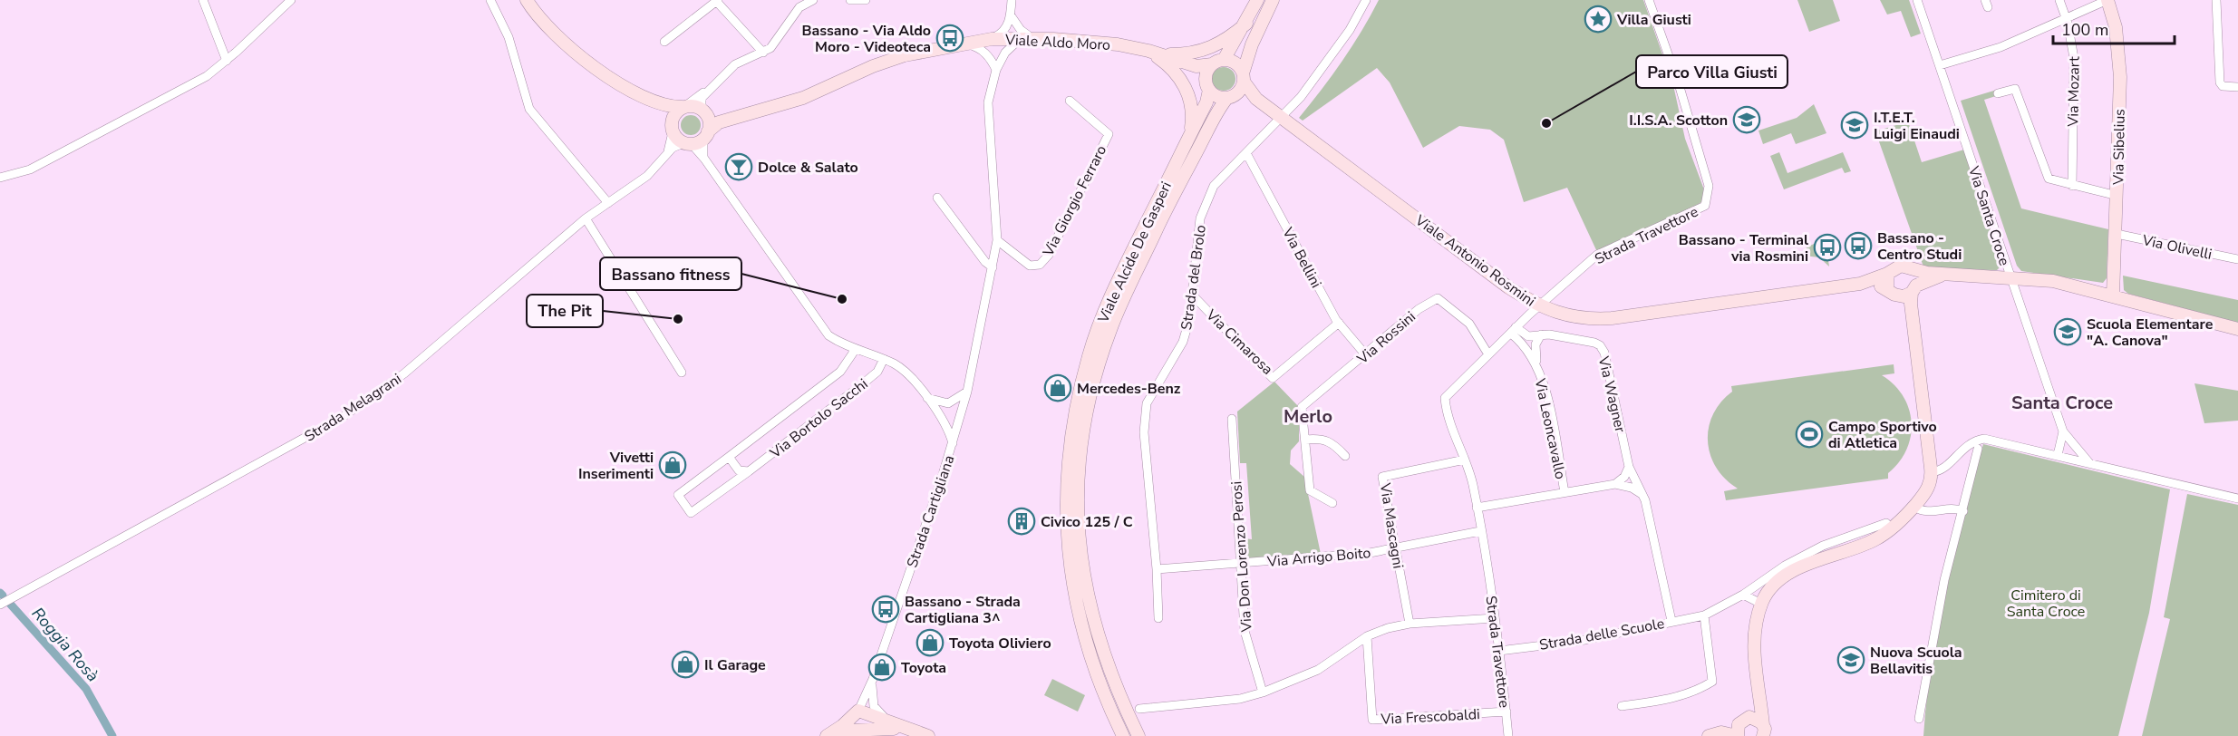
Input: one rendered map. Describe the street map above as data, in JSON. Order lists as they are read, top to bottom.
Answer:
{
  "streets": {
    "main road": [
      "Viale Aldo Moro",
      "Via Sibelius",
      "Viale Alcide De Gasperi",
      "Viale Antonio Rosmini",
      "Strada Cartigliana"
    ],
    "street": [
      "Via Mozart",
      "Via Giorgio Ferraro",
      "Via Santa Croce",
      "Strada Travettore",
      "Via Olivelli",
      "Via Bellini",
      "Strada del Brolo",
      "Via Rossini",
      "Via Cimarosa",
      "Via Wagner",
      "Strada Melagrani",
      "Via Bortolo Sacchi",
      "Via Leoncavallo",
      "Via Mascagni",
      "Via Don Lorenzo Perosi",
      "Via Arrigo Boito",
      "Strada delle Scuole",
      "Via Frescobaldi"
    ]
  },
  "crossings": [
    ["Viale Aldo Moro", "Viale Alcide De Gasperi"],
    ["Viale Aldo Moro", "Viale Antonio Rosmini"],
    ["Viale Aldo Moro", "Strada Melagrani"],
    ["Viale Aldo Moro", "Strada Cartigliana"],
    ["Via Sibelius", "Via Olivelli"],
    ["Via Sibelius", "Viale Antonio Rosmini"],
    ["Via Giorgio Ferraro", "Strada Cartigliana"],
    ["Via Santa Croce", "Viale Antonio Rosmini"],
    ["Strada Travettore", "Viale Antonio Rosmini"],
    ["Strada Travettore", "Via Rossini"],
    ["Strada Travettore", "Via Wagner"],
    ["Strada Travettore", "Via Leoncavallo"],
    ["Strada Travettore", "Via Mascagni"],
    ["Strada Travettore", "Via Arrigo Boito"],
    ["Strada Travettore", "Strada delle Scuole"],
    ["Strada Travettore", "Via Frescobaldi"],
    ["Viale Alcide De Gasperi", "Viale Antonio Rosmini"],
    ["Via Bellini", "Strada del Brolo"],
    ["Via Bellini", "Via Rossini"],
    ["Via Bellini", "Via Cimarosa"],
    ["Viale Antonio Rosmini", "Strada del Brolo"],
    ["Strada del Brolo", "Via Cimarosa"],
    ["Strada del Brolo", "Via Arrigo Boito"],
    ["Via Wagner", "Via Leoncavallo"],
    ["Via Wagner", "Strada delle Scuole"],
    ["Via Mascagni", "Via Arrigo Boito"],
    ["Via Don Lorenzo Perosi", "Via Arrigo Boito"]
  ],
  "districts": ["Santa Croce", "Merlo"],
  "water": ["Roggia Rosà"],
  "parks": ["Cimitero di Santa Croce"],
  "places": {
    "place": ["Villa Giusti"],
    "bus stop": [
      "Bassano - Via Aldo Moro - Videoteca",
      "Bassano - Centro Studi",
      "Bassano - Terminal via Rosmini",
      "Bassano - Strada Cartigliana 3^"
    ],
    "school or university": [
      "I.I.S.A. Scotton",
      "I.T.E.T. Luigi Einaudi",
      "Scuola Elementare \"A. Canova\"",
      "Nuova Scuola Bellavitis"
    ],
    "other": ["Parco Villa Giusti", "Bassano fitness", "The Pit"],
    "bar": ["Dolce & Salato"],
    "shop": [
      "Mercedes-Benz",
      "Vivetti Inserimenti",
      "Toyota Oliviero",
      "Il Garage",
      "Toyota"
    ],
    "sports": ["Campo Sportivo di Atletica"],
    "building": ["Civico 125 / C"]
  },
  "scale_bar": "100 m"
}
